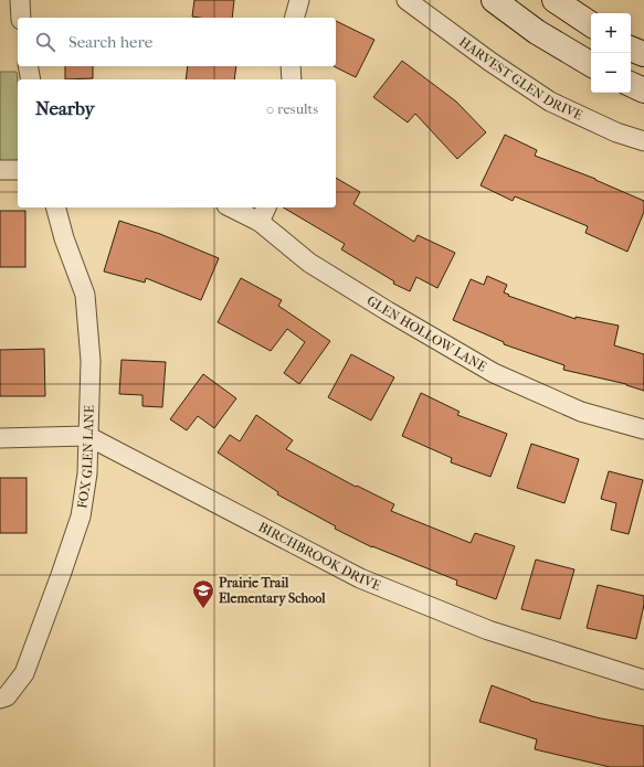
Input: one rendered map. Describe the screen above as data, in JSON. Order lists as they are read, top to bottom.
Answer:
{
  "streets": {
    "street": [
      "HARVEST GLEN DRIVE",
      "GLEN HOLLOW LANE",
      "FOX GLEN LANE",
      "BIRCHBROOK DRIVE"
    ]
  },
  "crossings": [
    ["FOX GLEN LANE", "BIRCHBROOK DRIVE"]
  ],
  "places": {
    "school or university": ["Prairie Trail Elementary School"]
  },
  "page": {
    "map_buttons": ["+", "−"],
    "search": "Search here",
    "heading": ["Nearby", "0 results"]
  }
}
